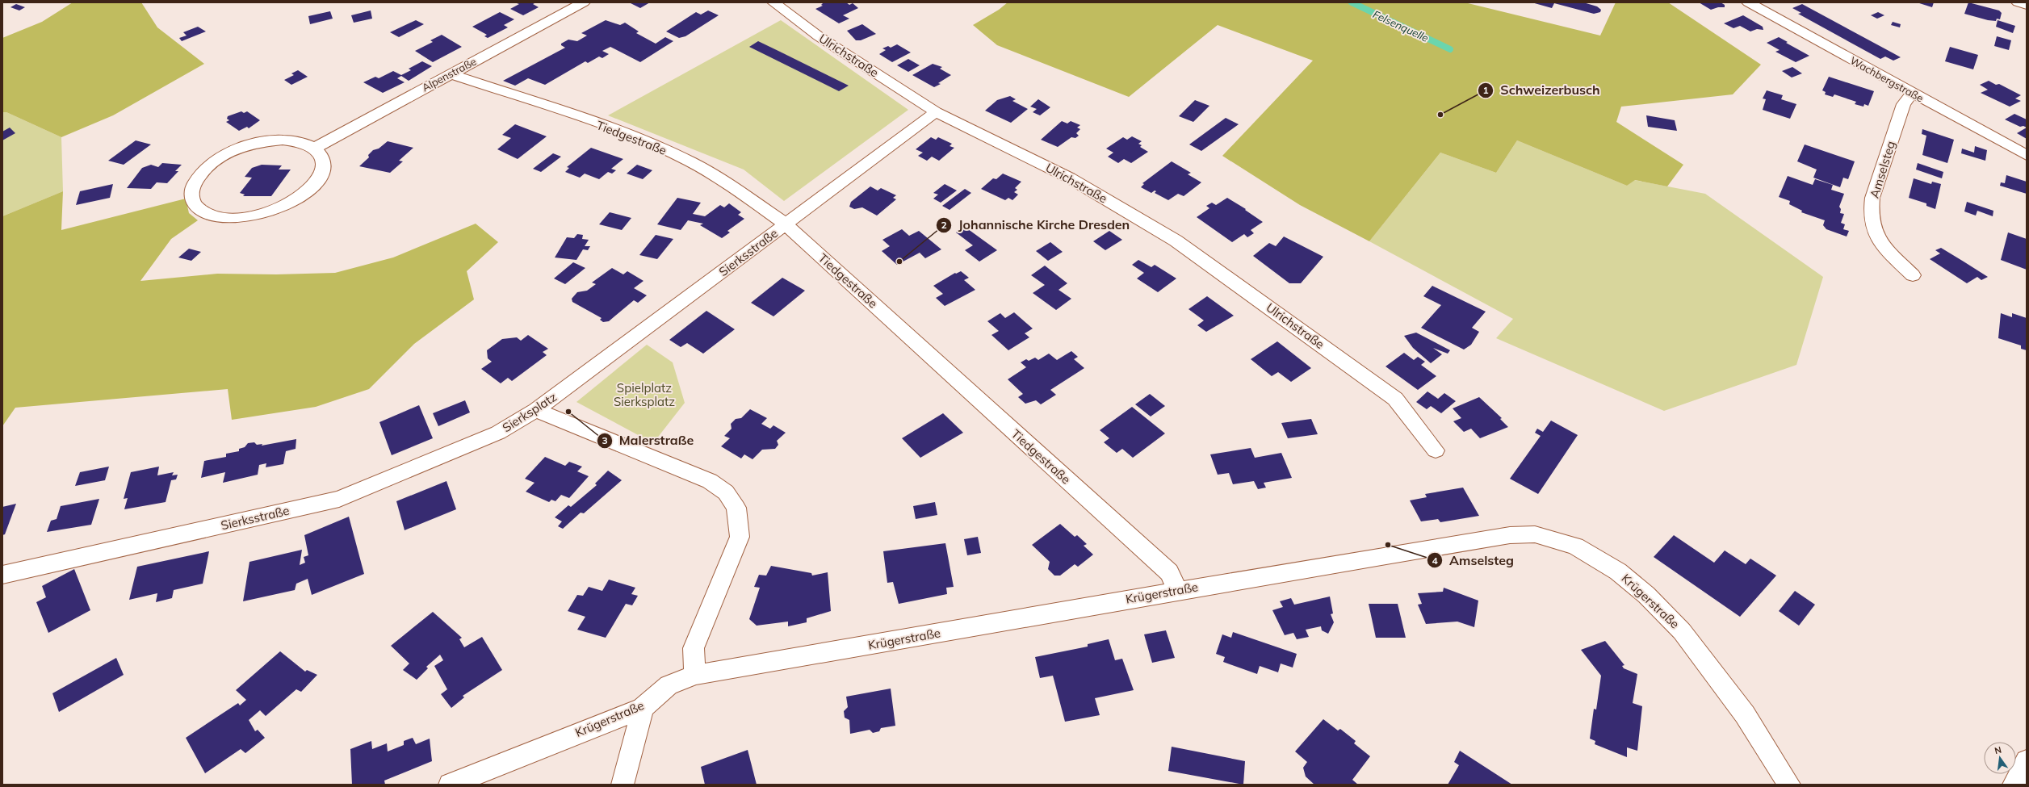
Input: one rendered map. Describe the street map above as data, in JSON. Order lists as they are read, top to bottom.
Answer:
{
  "streets": {
    "street": [
      "Ulrichstraße",
      "Alpenstraße",
      "Wachbergstraße",
      "Tiedgestraße",
      "Amselsteg",
      "Sierksstraße",
      "Sierksplatz",
      "Krügerstraße"
    ]
  },
  "crossings": [
    ["Ulrichstraße", "Sierksstraße"],
    ["Alpenstraße", "Tiedgestraße"],
    ["Wachbergstraße", "Amselsteg"],
    ["Tiedgestraße", "Sierksstraße"],
    ["Tiedgestraße", "Krügerstraße"],
    ["Sierksstraße", "Sierksplatz"]
  ],
  "water": ["Felsenquelle"],
  "parks": ["Spielplatz Sierksplatz"],
  "places": [
    "Schweizerbusch",
    "Johannische Kirche Dresden",
    "Malerstraße",
    "Amselsteg"
  ],
  "north": "top"
}
